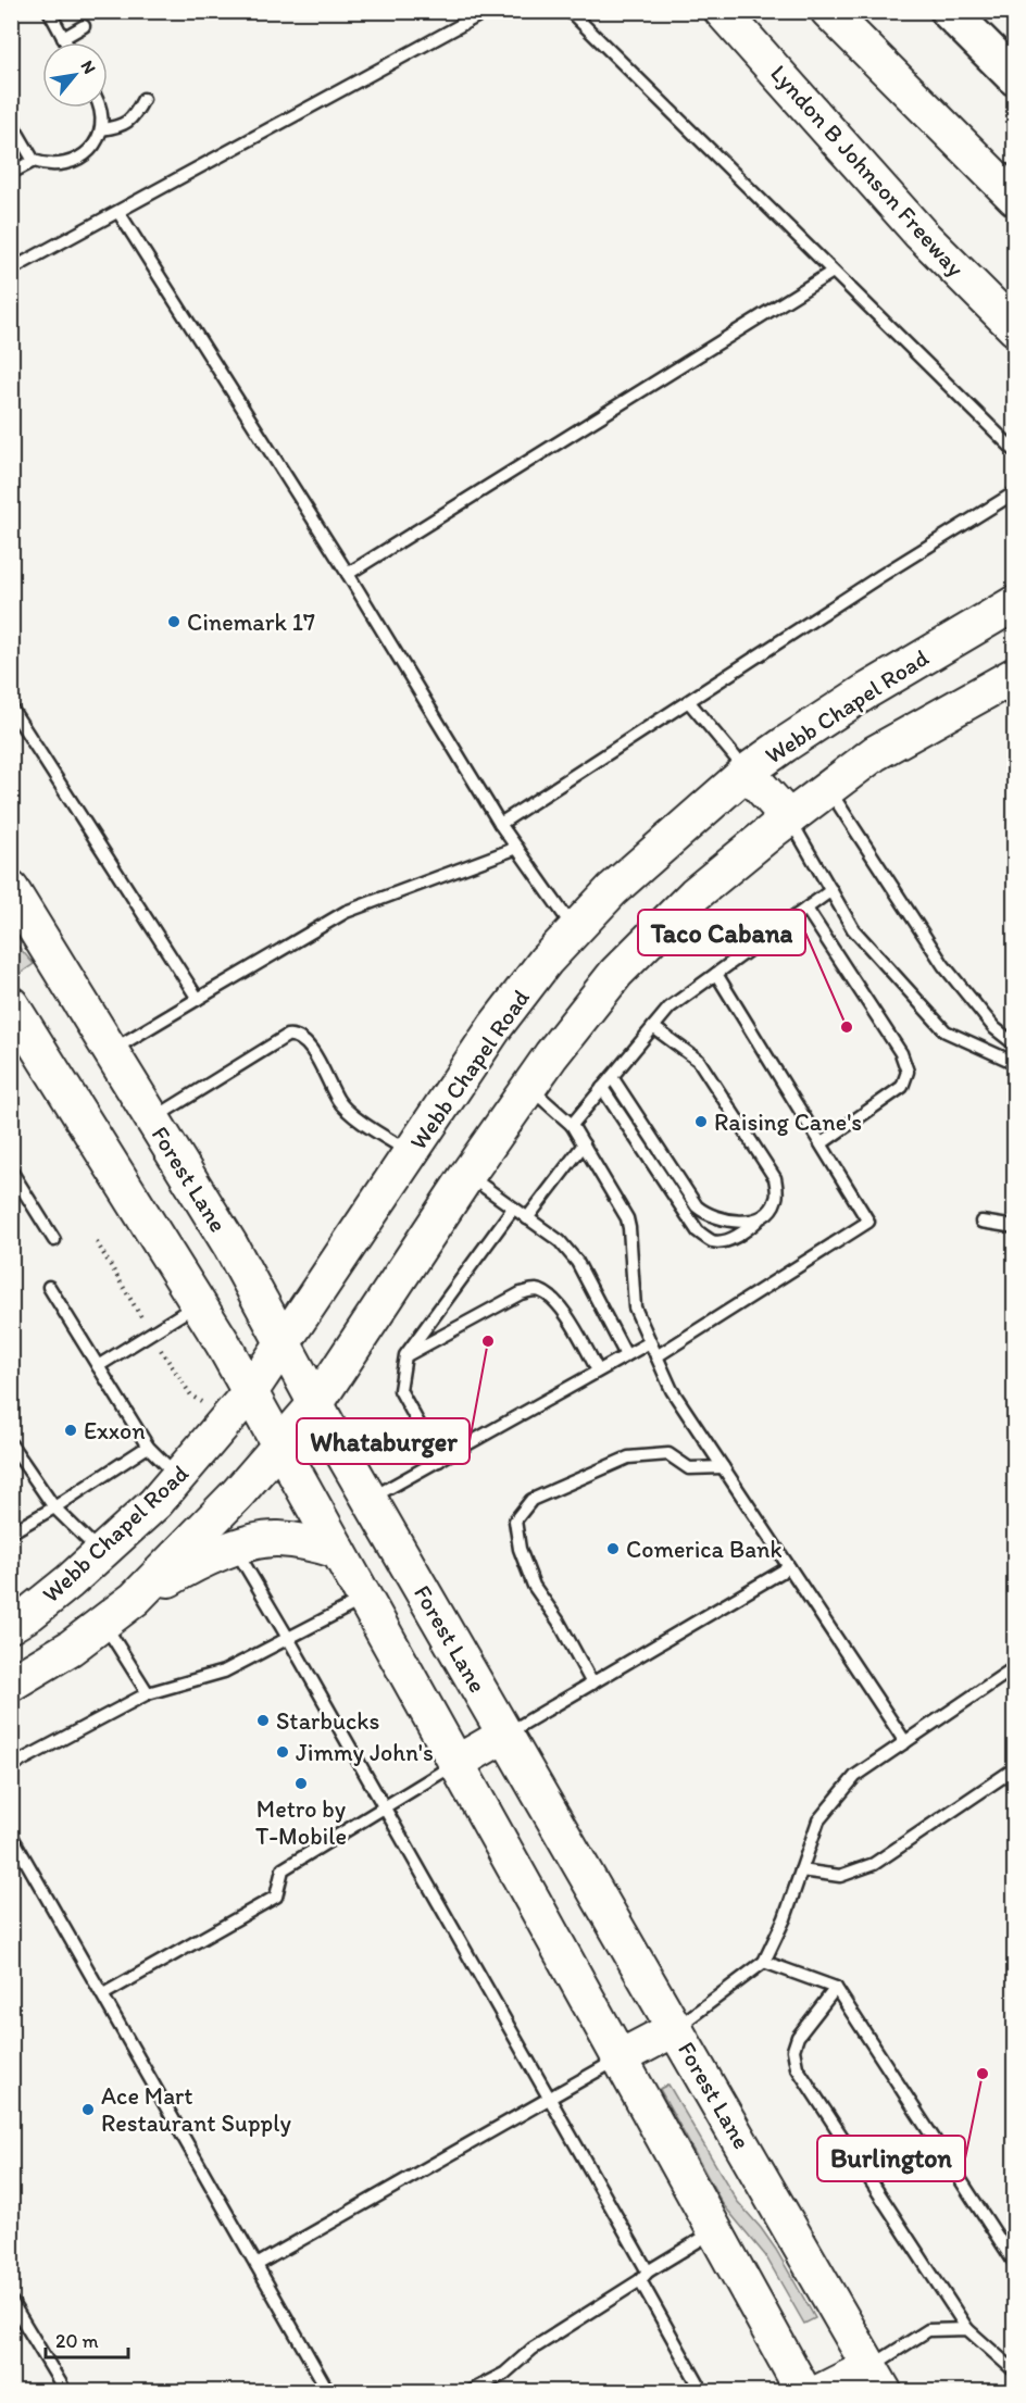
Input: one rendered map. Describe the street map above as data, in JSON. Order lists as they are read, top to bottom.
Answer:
{
  "streets": {
    "main road": ["Lyndon B Johnson Freeway", "Webb Chapel Road", "Forest Lane"]
  },
  "crossings": [
    ["Webb Chapel Road", "Forest Lane"]
  ],
  "places": [
    "Cinemark 17",
    "Taco Cabana",
    "Raising Cane's",
    "Whataburger",
    "Exxon",
    "Comerica Bank",
    "Starbucks",
    "Jimmy John's",
    "Metro by T-Mobile",
    "Burlington",
    "Ace Mart Restaurant Supply"
  ],
  "scale_bar": "20 m",
  "north": "top right"
}
